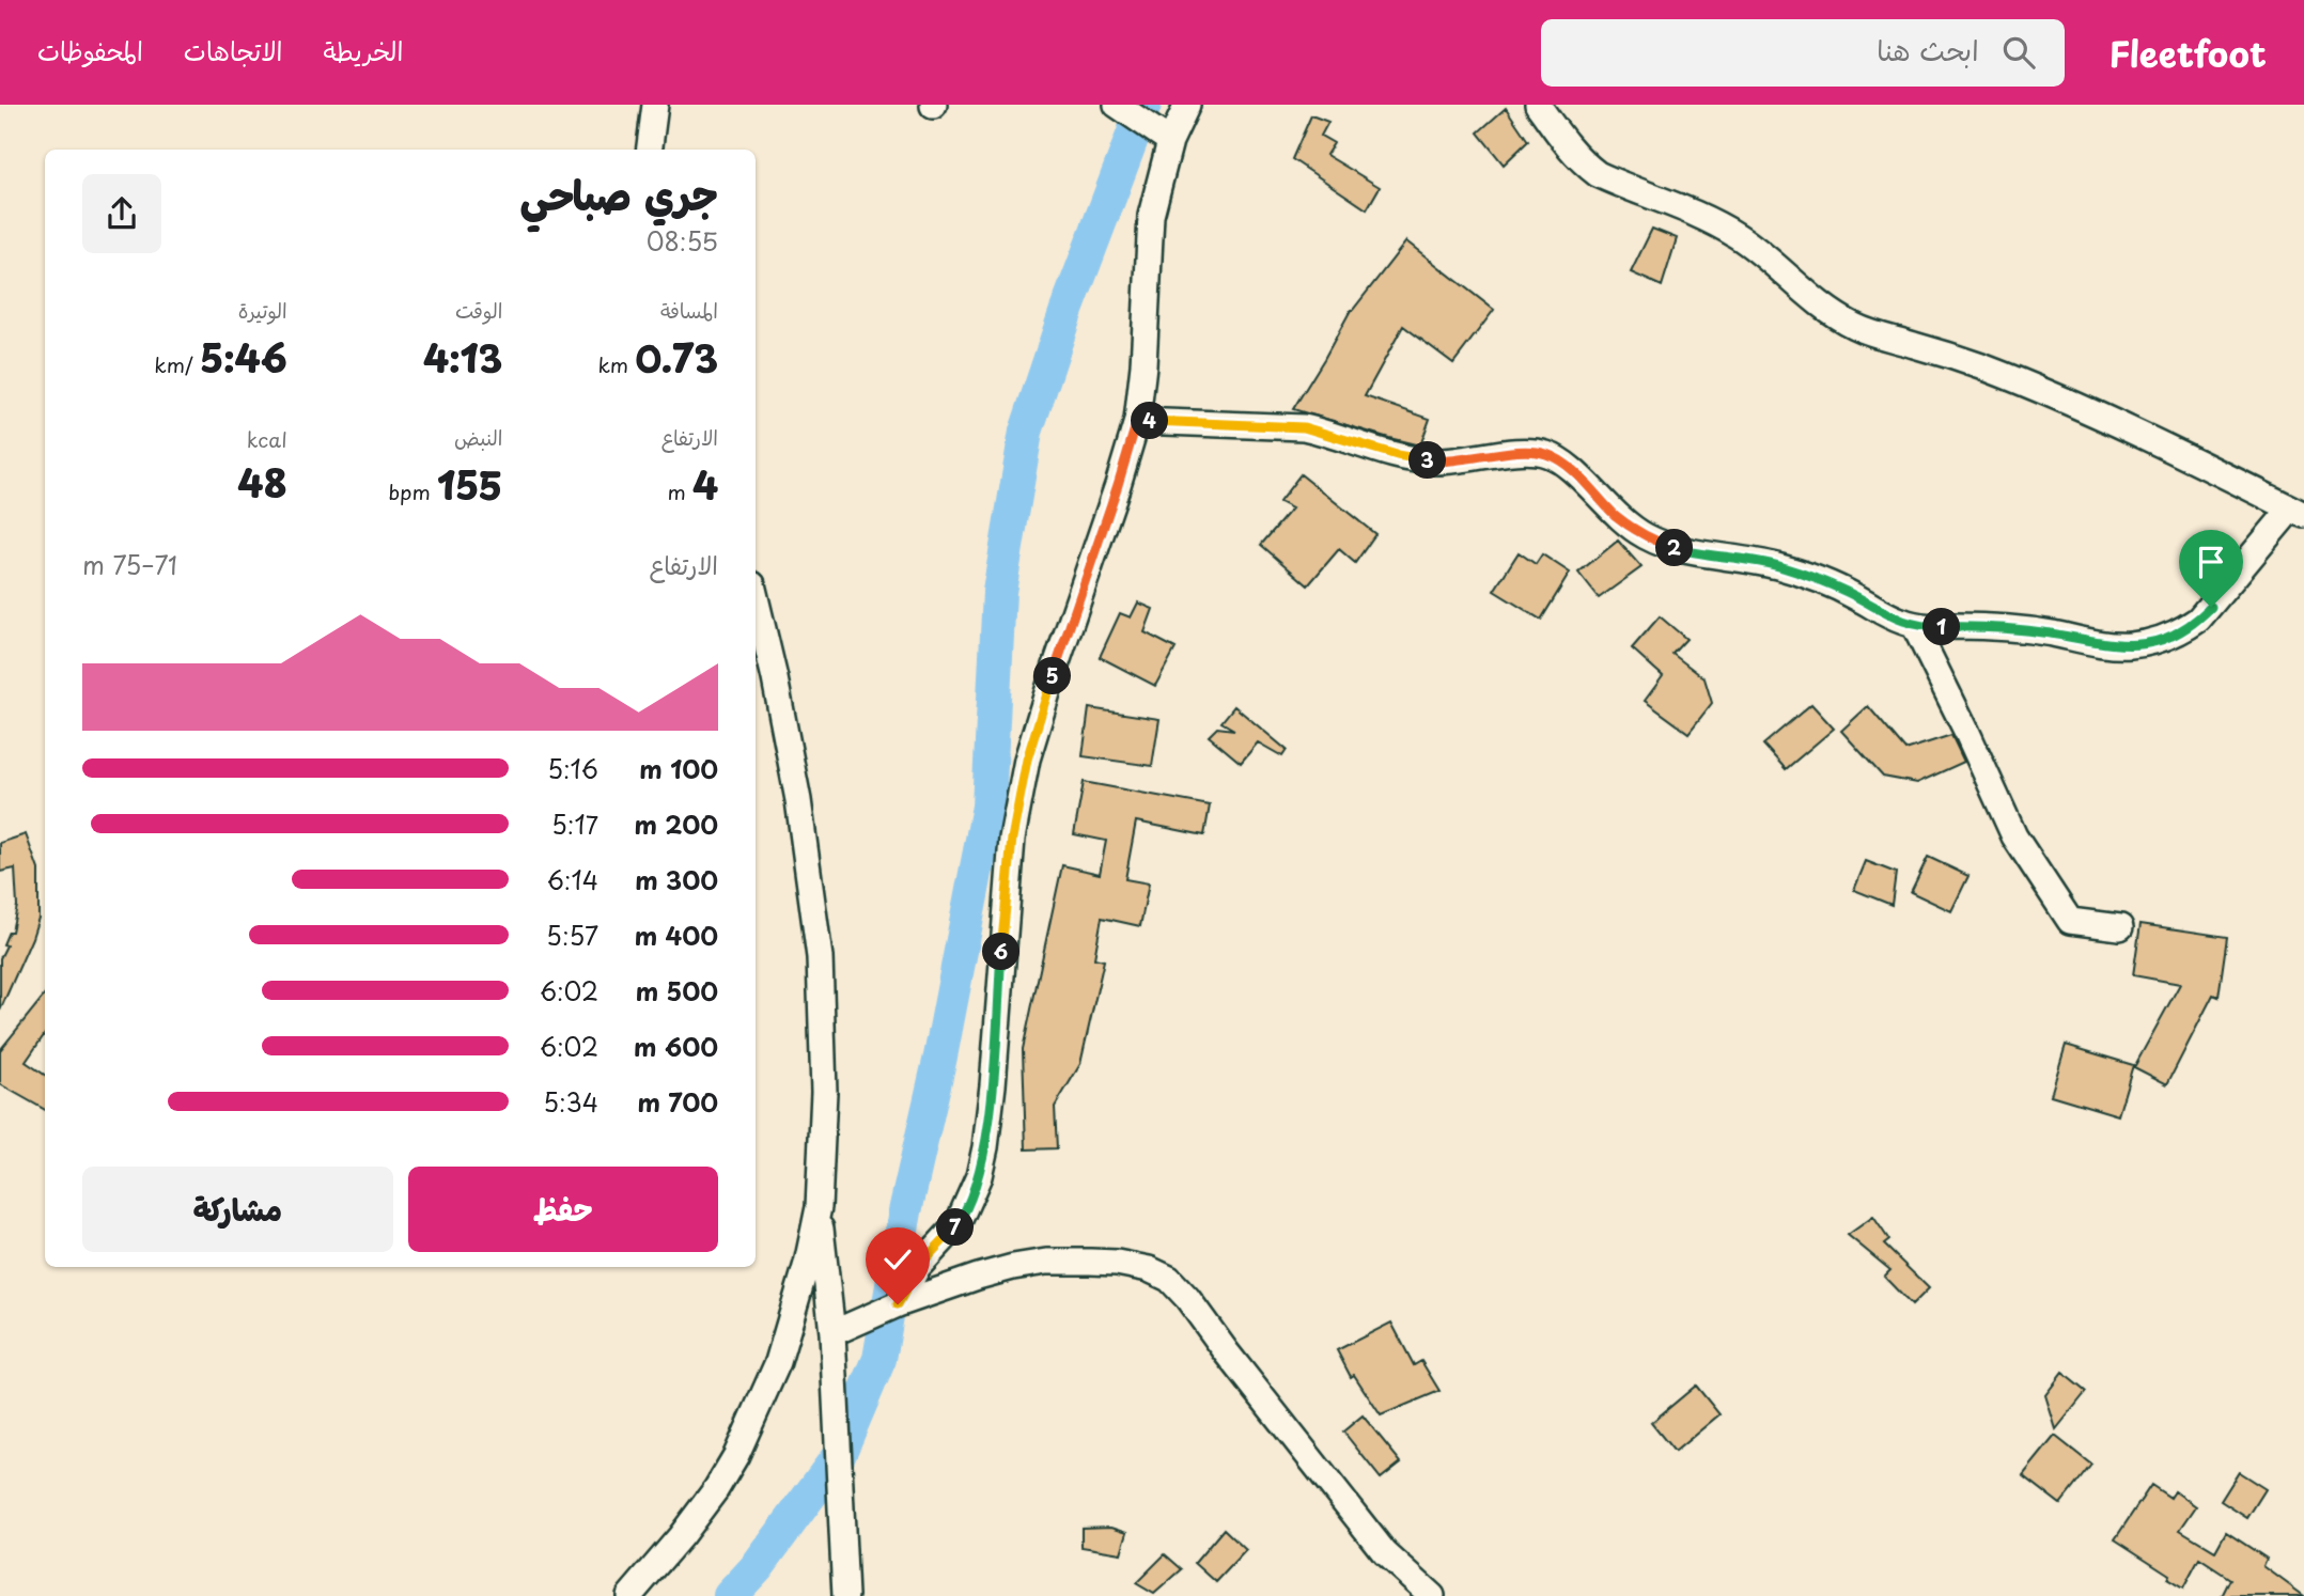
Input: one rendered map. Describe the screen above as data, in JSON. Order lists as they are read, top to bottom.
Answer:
{
  "page": {
    "header": "Fleetfoot",
    "search": "ابحث هنا",
    "nav": ["الخريطة", "الاتجاهات", "المحفوظات"],
    "heading": ["جري صباحي", "08:55"],
    "stats": [
      ["المسافة", "0.73 km"],
      ["الوقت", "4:13"],
      ["الوتيرة", "5:46 /km"],
      ["الارتفاع", "4 m"],
      ["النبض", "155 bpm"],
      ["kcal", "48"]
    ],
    "pins": [
      "4",
      "3",
      "2",
      "1",
      "5",
      "6",
      "7"
    ],
    "chart": ["الارتفاع", "71–75 m"],
    "list": [
      {
        "name": "100 m",
        "note": "5:16"
      },
      {
        "name": "200 m",
        "note": "5:17"
      },
      {
        "name": "300 m",
        "note": "6:14"
      },
      {
        "name": "400 m",
        "note": "5:57"
      },
      {
        "name": "500 m",
        "note": "6:02"
      },
      {
        "name": "600 m",
        "note": "6:02"
      },
      {
        "name": "700 m",
        "note": "5:34"
      }
    ],
    "buttons": ["حفظ", "مشاركة"]
  }
}
